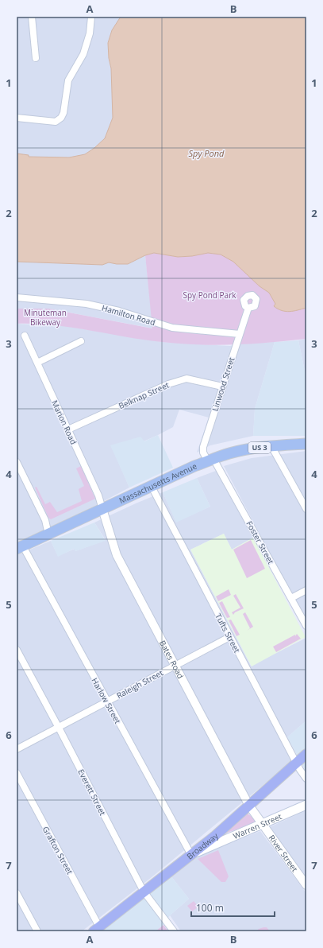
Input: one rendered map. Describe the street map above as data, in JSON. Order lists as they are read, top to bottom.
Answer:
{
  "streets": {
    "highway": ["US 3", "Massachusetts Avenue"],
    "main road": ["Warren Street", "Broadway"],
    "street": [
      "Hamilton Road",
      "Linwood Street",
      "Belknap Street",
      "Marion Road",
      "Foster Street",
      "Tufts Street",
      "Bates Road",
      "Raleigh Street",
      "Harlow Street",
      "Everett Street",
      "Grafton Street",
      "River Street"
    ]
  },
  "crossings": [
    ["Hamilton Road", "Linwood Street"],
    ["Linwood Street", "Belknap Street"],
    ["Linwood Street", "Massachusetts Avenue"],
    ["Linwood Street", "Foster Street"],
    ["Belknap Street", "Marion Road"],
    ["Marion Road", "Massachusetts Avenue"],
    ["Marion Road", "Bates Road"],
    ["Massachusetts Avenue", "Foster Street"],
    ["Massachusetts Avenue", "Tufts Street"],
    ["Massachusetts Avenue", "Bates Road"],
    ["Massachusetts Avenue", "Harlow Street"],
    ["Tufts Street", "Raleigh Street"],
    ["Tufts Street", "Broadway"],
    ["Bates Road", "Raleigh Street"],
    ["Bates Road", "Broadway"],
    ["Bates Road", "River Street"],
    ["Raleigh Street", "Harlow Street"],
    ["Raleigh Street", "Everett Street"],
    ["Harlow Street", "Warren Street"],
    ["Harlow Street", "Broadway"],
    ["Everett Street", "Broadway"],
    ["Warren Street", "Broadway"],
    ["Warren Street", "River Street"],
    ["Broadway", "Grafton Street"],
    ["Broadway", "River Street"]
  ],
  "water": ["Spy Pond"],
  "parks": ["Spy Pond Park", "Minuteman Bikeway"],
  "scale_bar": "100 m",
  "grid": {
    "columns": ["A", "B"],
    "rows": [
      "1",
      "2",
      "3",
      "4",
      "5",
      "6",
      "7"
    ]
  }
}
